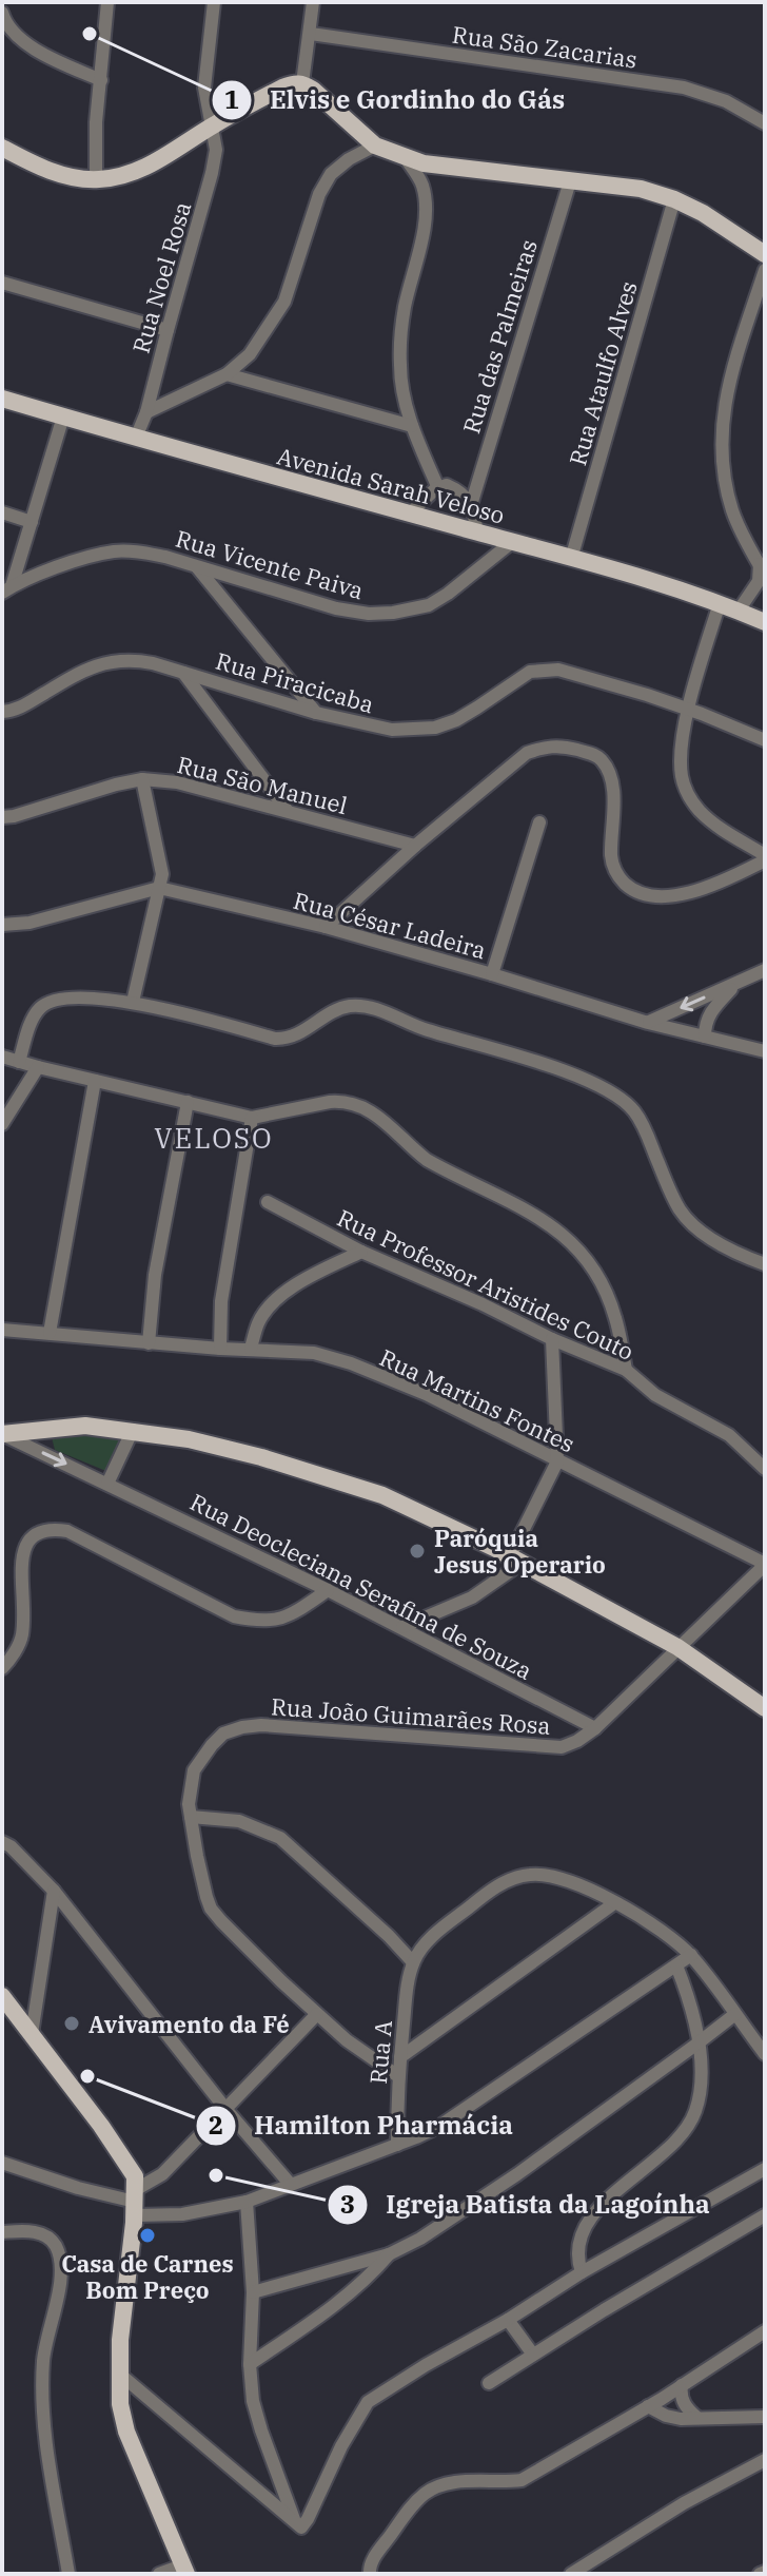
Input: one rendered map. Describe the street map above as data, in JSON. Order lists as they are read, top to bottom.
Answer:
{
  "streets": {
    "main road": ["Avenida Sarah Veloso"],
    "street": [
      "Rua São Zacarias",
      "Rua Noel Rosa",
      "Rua das Palmeiras",
      "Rua Ataulfo Alves",
      "Rua Vicente Paiva",
      "Rua Piracicaba",
      "Rua São Manuel",
      "Rua César Ladeira",
      "Rua Professor Aristides Couto",
      "Rua Martins Fontes",
      "Rua Deocleciana Serafina de Souza",
      "Rua João Guimarães Rosa",
      "Rua A"
    ]
  },
  "crossings": [
    ["Rua Noel Rosa", "Avenida Sarah Veloso"],
    ["Rua Ataulfo Alves", "Avenida Sarah Veloso"],
    ["Avenida Sarah Veloso", "Rua Vicente Paiva"],
    ["Rua Martins Fontes", "Rua João Guimarães Rosa"],
    ["Rua Deocleciana Serafina de Souza", "Rua João Guimarães Rosa"],
    ["Rua João Guimarães Rosa", "Rua A"]
  ],
  "districts": ["VELOSO"],
  "places": [
    "Elvis e Gordinho do Gás",
    "Paróquia Jesus Operario",
    "Avivamento da Fé",
    "Hamilton Pharmácia",
    "Igreja Batista da Lagoínha",
    "Casa de Carnes Bom Preço"
  ]
}
